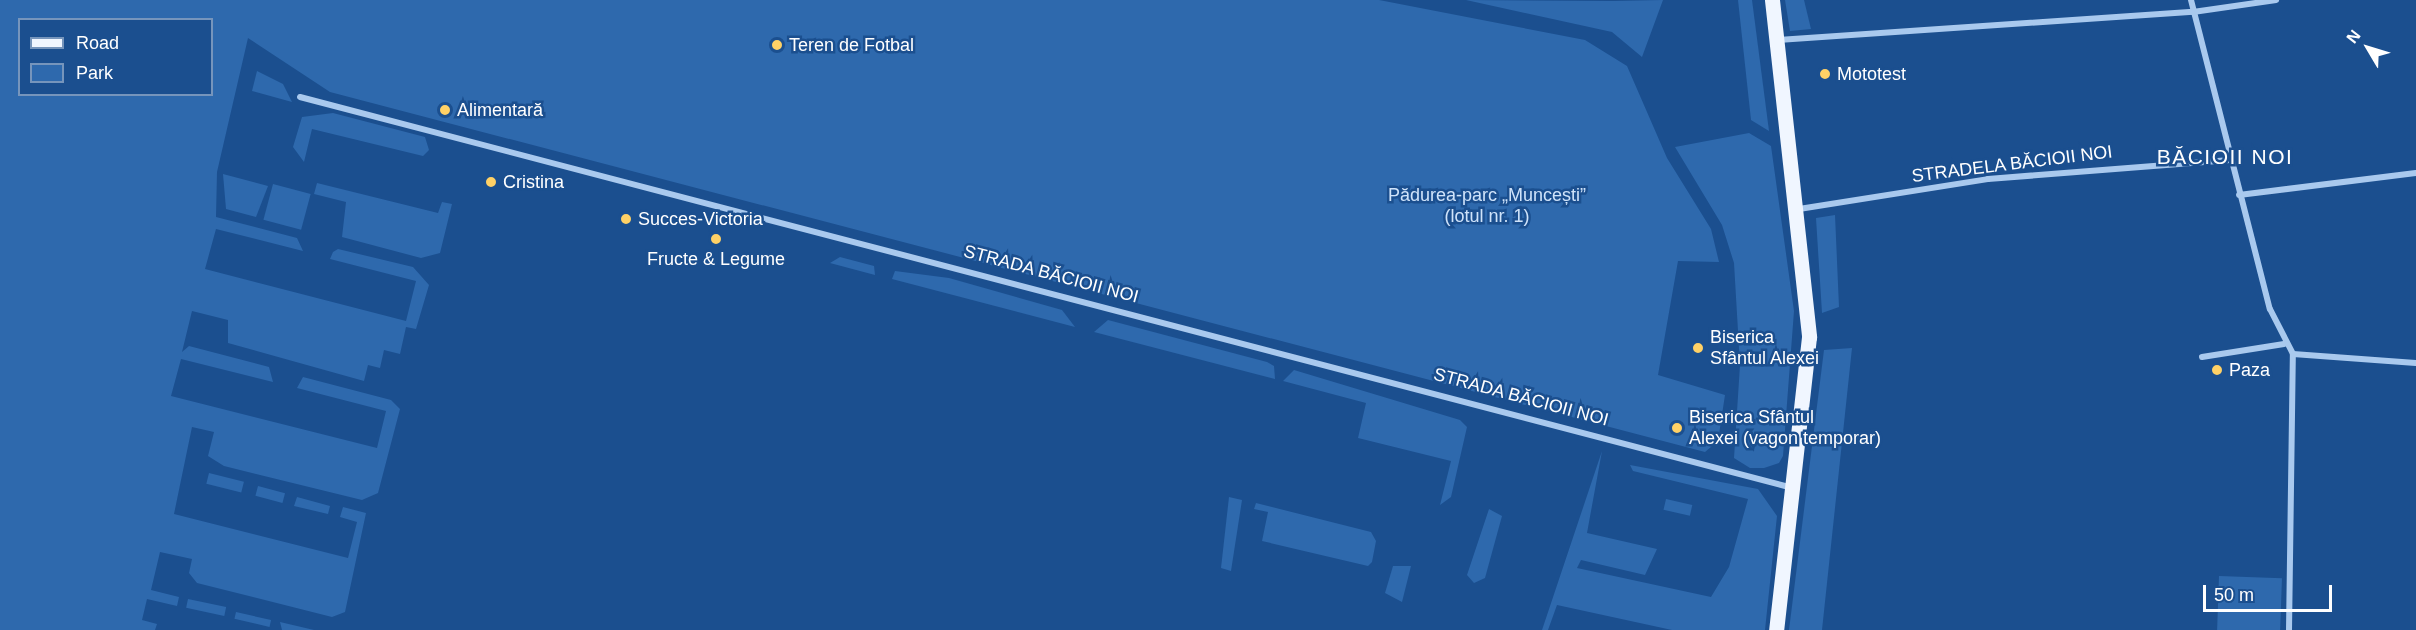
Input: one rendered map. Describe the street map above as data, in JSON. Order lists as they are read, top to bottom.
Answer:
{
  "streets": {
    "street": ["STRADELA BĂCIOII NOI", "STRADA BĂCIOII NOI"]
  },
  "districts": ["BĂCIOII NOI"],
  "parks": ["Pădurea-parc „Muncești” (lotul nr. 1)"],
  "places": [
    "Teren de Fotbal",
    "Mototest",
    "Alimentară",
    "Cristina",
    "Succes-Victoria",
    "Fructe & Legume",
    "Biserica Sfântul Alexei",
    "Paza",
    "Biserica Sfântul Alexei (vagon temporar)"
  ],
  "legend": ["Road", "Park"],
  "scale_bar": "50 m",
  "north": "top left"
}
